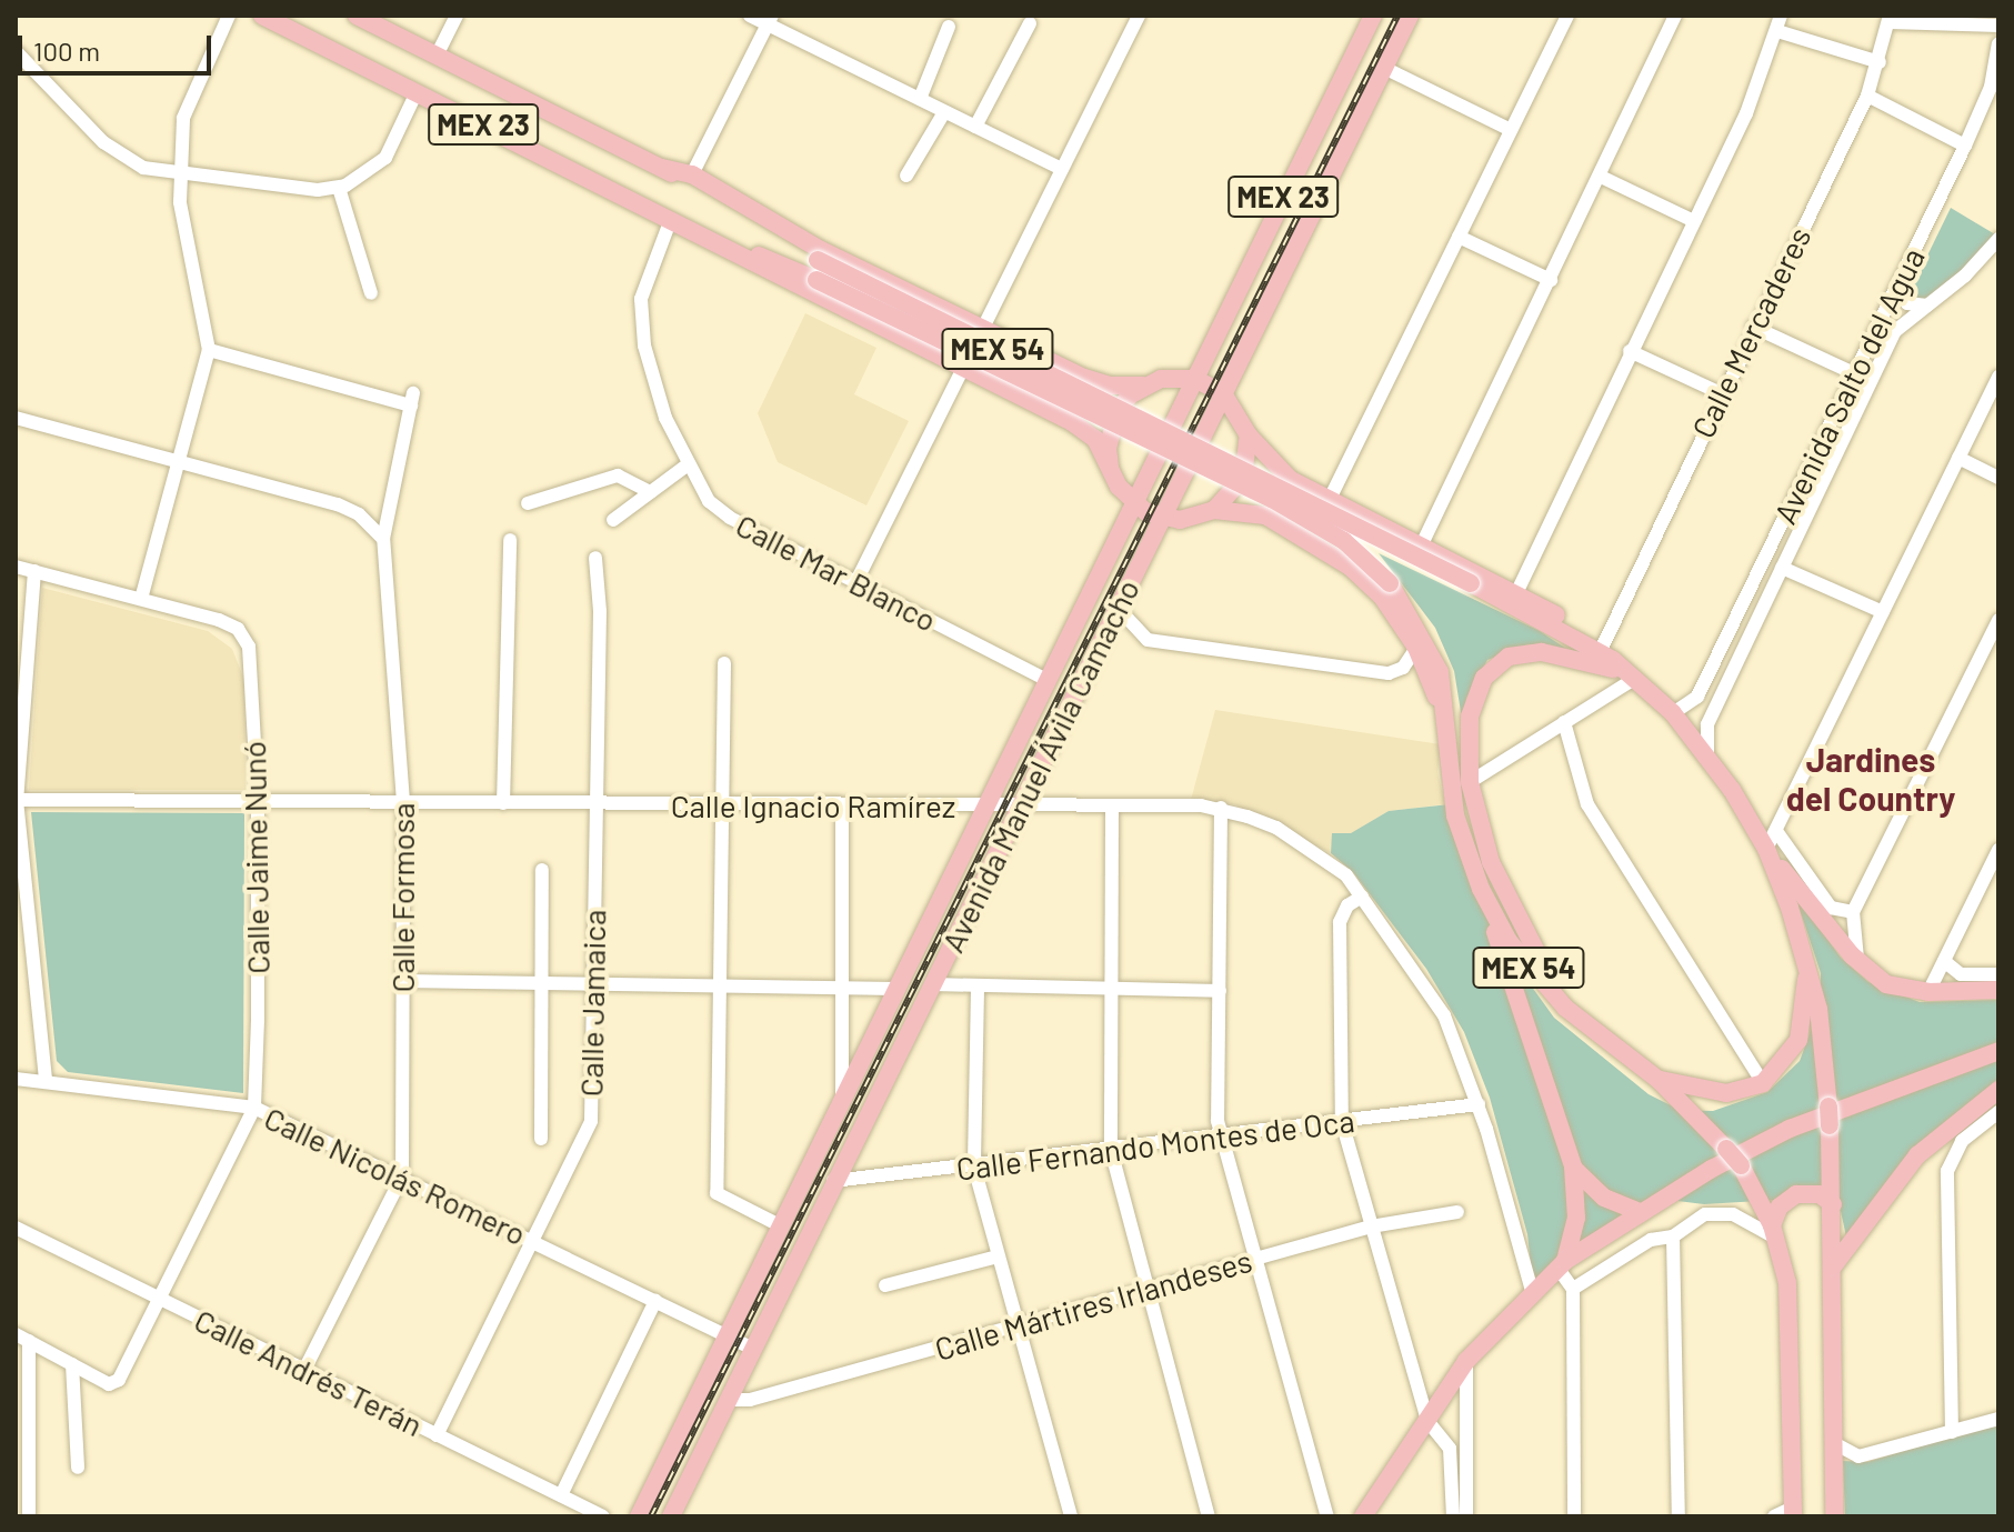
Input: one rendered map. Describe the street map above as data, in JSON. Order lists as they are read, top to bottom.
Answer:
{
  "streets": {
    "main road": ["MEX 23", "MEX 54", "Avenida Manuel Ávila Camacho"],
    "street": [
      "Calle Mercaderes",
      "Avenida Salto del Agua",
      "Calle Mar Blanco",
      "Calle Ignacio Ramírez",
      "Calle Jaime Nunó",
      "Calle Formosa",
      "Calle Jamaica",
      "Calle Fernando Montes de Oca",
      "Calle Nicolás Romero",
      "Calle Mártires Irlandeses",
      "Calle Andrés Terán"
    ]
  },
  "crossings": [
    ["MEX 23", "MEX 54"],
    ["MEX 23", "Calle Mar Blanco"],
    ["MEX 23", "Avenida Manuel Ávila Camacho"],
    ["Calle Mercaderes", "MEX 54"],
    ["MEX 54", "Avenida Salto del Agua"],
    ["Calle Mar Blanco", "Avenida Manuel Ávila Camacho"],
    ["Avenida Manuel Ávila Camacho", "Calle Ignacio Ramírez"],
    ["Avenida Manuel Ávila Camacho", "Calle Fernando Montes de Oca"],
    ["Avenida Manuel Ávila Camacho", "Calle Nicolás Romero"],
    ["Avenida Manuel Ávila Camacho", "Calle Mártires Irlandeses"],
    ["Calle Ignacio Ramírez", "Calle Jaime Nunó"],
    ["Calle Ignacio Ramírez", "Calle Formosa"],
    ["Calle Ignacio Ramírez", "Calle Jamaica"],
    ["Calle Ignacio Ramírez", "Calle Fernando Montes de Oca"],
    ["Calle Jaime Nunó", "Calle Nicolás Romero"],
    ["Calle Jaime Nunó", "Calle Andrés Terán"],
    ["Calle Formosa", "Calle Nicolás Romero"],
    ["Calle Formosa", "Calle Andrés Terán"],
    ["Calle Jamaica", "Calle Nicolás Romero"],
    ["Calle Jamaica", "Calle Andrés Terán"]
  ],
  "districts": ["Jardines del Country"],
  "scale_bar": "100 m"
}
